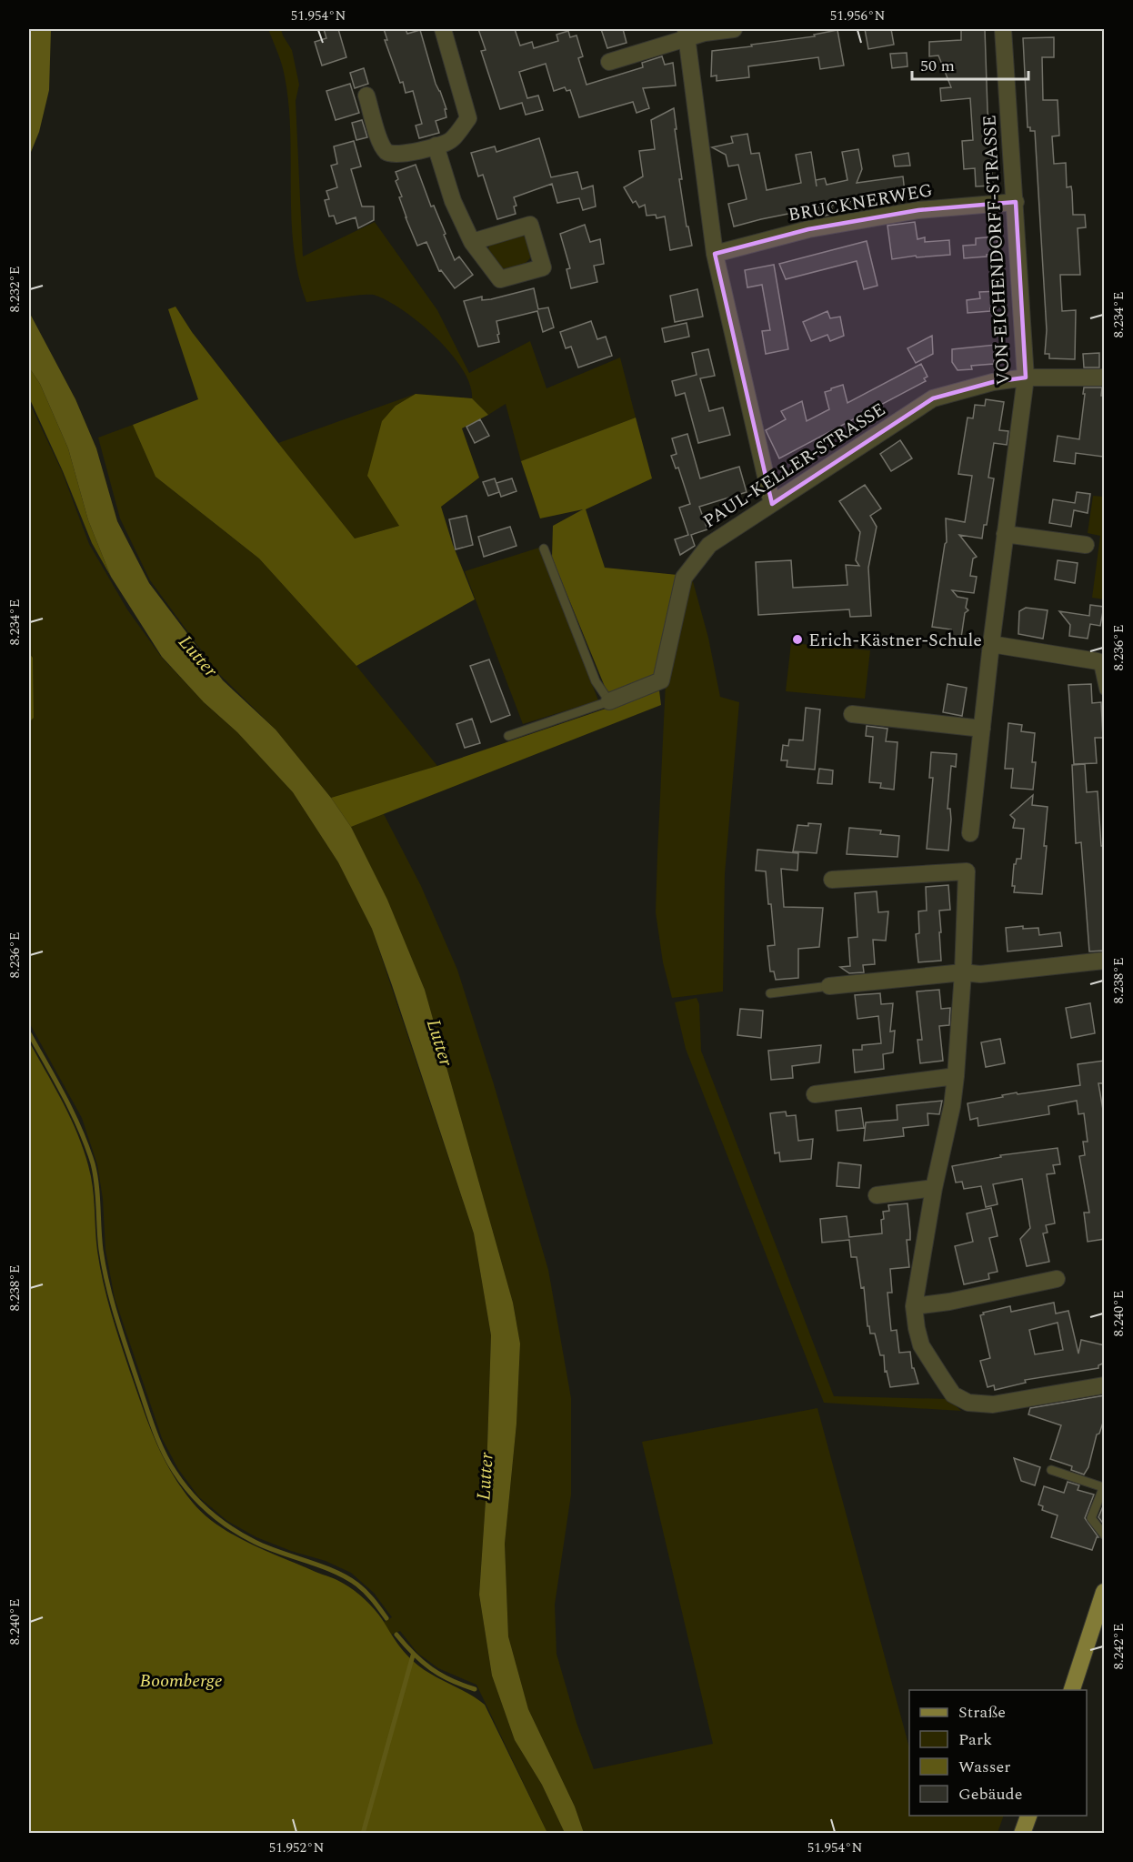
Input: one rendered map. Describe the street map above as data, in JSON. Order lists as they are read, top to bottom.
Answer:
{
  "streets": {
    "street": ["BRUCKNERWEG", "VON-EICHENDORFF-STRASSE", "PAUL-KELLER-STRASSE"]
  },
  "crossings": [
    ["BRUCKNERWEG", "VON-EICHENDORFF-STRASSE"],
    ["VON-EICHENDORFF-STRASSE", "PAUL-KELLER-STRASSE"]
  ],
  "water": ["Lutter"],
  "parks": ["Boomberge"],
  "places": ["Erich-Kästner-Schule"],
  "legend": [
    "Straße",
    "Park",
    "Wasser",
    "Gebäude"
  ],
  "scale_bar": "50 m",
  "coordinates": [
    "51.954°N",
    "51.956°N",
    "8.232°E",
    "8.234°E",
    "8.236°E",
    "8.238°E",
    "8.240°E",
    "8.242°E",
    "51.952°N"
  ]
}
